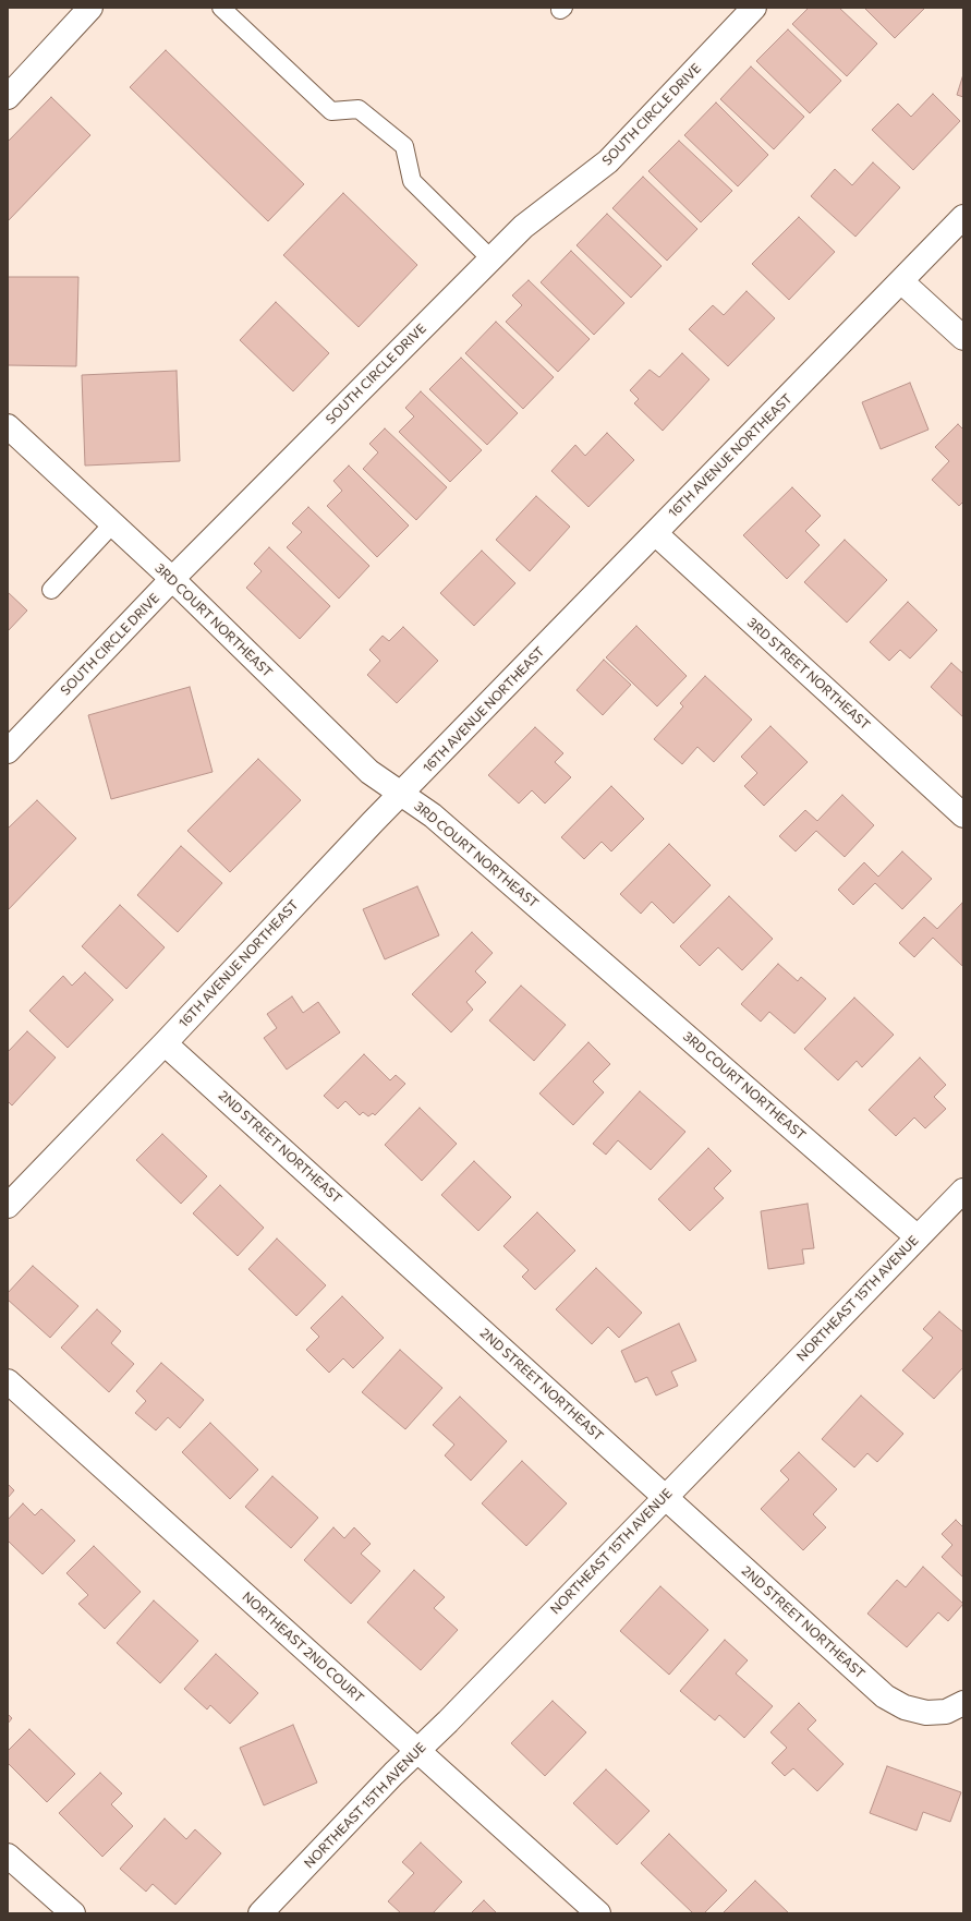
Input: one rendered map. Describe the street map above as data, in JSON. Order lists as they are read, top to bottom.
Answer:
{
  "streets": {
    "street": [
      "SOUTH CIRCLE DRIVE",
      "16TH AVENUE NORTHEAST",
      "3RD COURT NORTHEAST",
      "3RD STREET NORTHEAST",
      "2ND STREET NORTHEAST",
      "NORTHEAST 15TH AVENUE",
      "NORTHEAST 2ND COURT"
    ]
  },
  "crossings": [
    ["SOUTH CIRCLE DRIVE", "3RD COURT NORTHEAST"],
    ["16TH AVENUE NORTHEAST", "3RD COURT NORTHEAST"],
    ["16TH AVENUE NORTHEAST", "3RD STREET NORTHEAST"],
    ["16TH AVENUE NORTHEAST", "2ND STREET NORTHEAST"],
    ["3RD COURT NORTHEAST", "NORTHEAST 15TH AVENUE"],
    ["2ND STREET NORTHEAST", "NORTHEAST 15TH AVENUE"],
    ["NORTHEAST 15TH AVENUE", "NORTHEAST 2ND COURT"]
  ]
}
